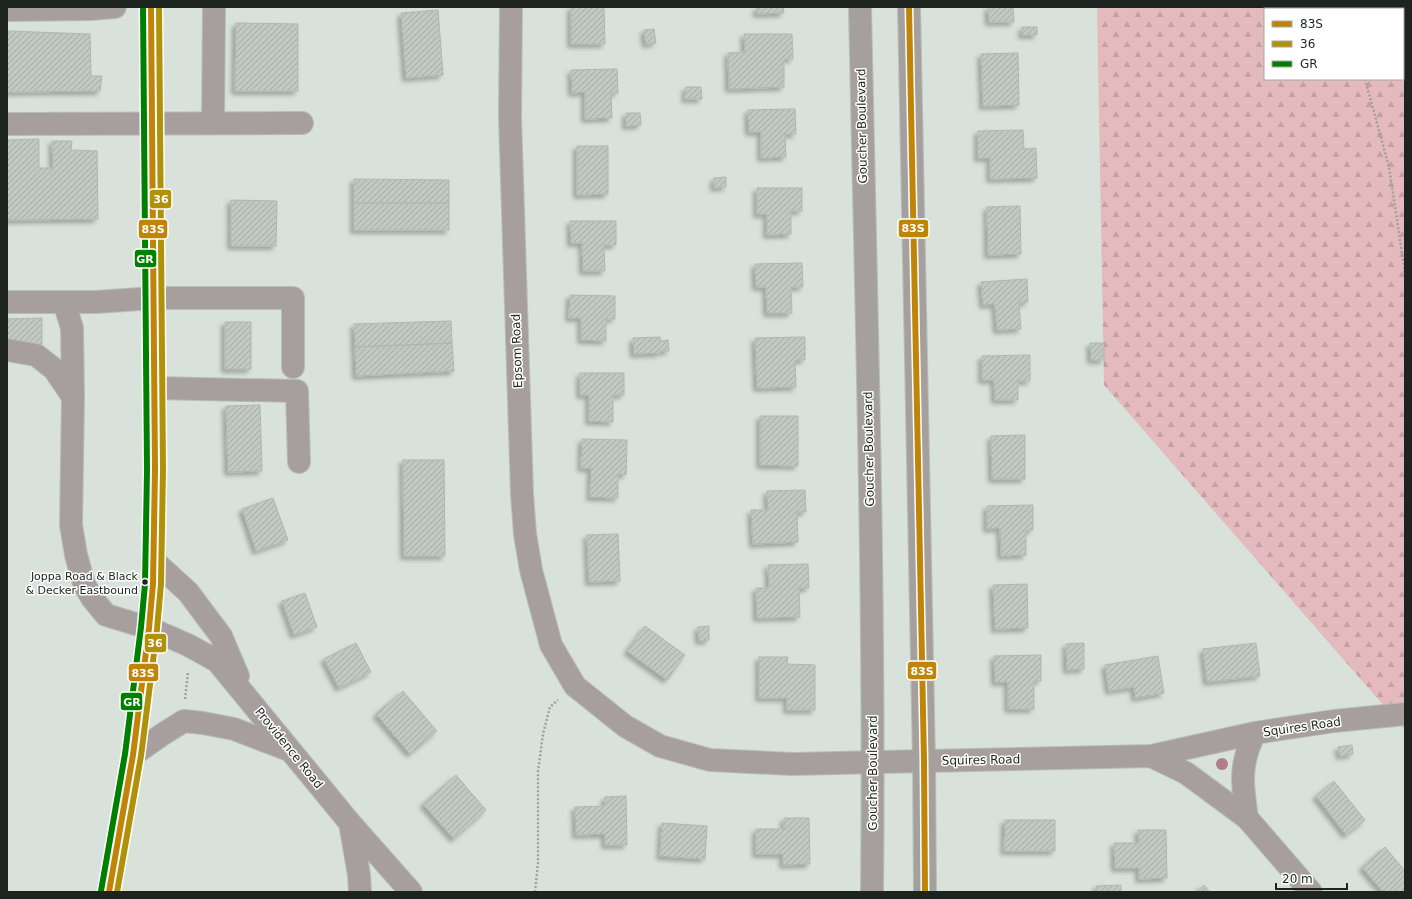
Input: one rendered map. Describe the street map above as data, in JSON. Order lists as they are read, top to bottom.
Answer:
{
  "streets": {
    "main road": ["Goucher Boulevard"],
    "street": ["Epsom Road", "Squires Road", "Providence Road"]
  },
  "crossings": [
    ["Goucher Boulevard", "Squires Road"],
    ["Epsom Road", "Squires Road"]
  ],
  "places": ["Joppa Road & Black & Decker Eastbound"],
  "lines": ["transit line 83S", "transit line 36", "transit line GR"],
  "legend": ["83S", "36", "GR"],
  "scale_bar": "20 m"
}
